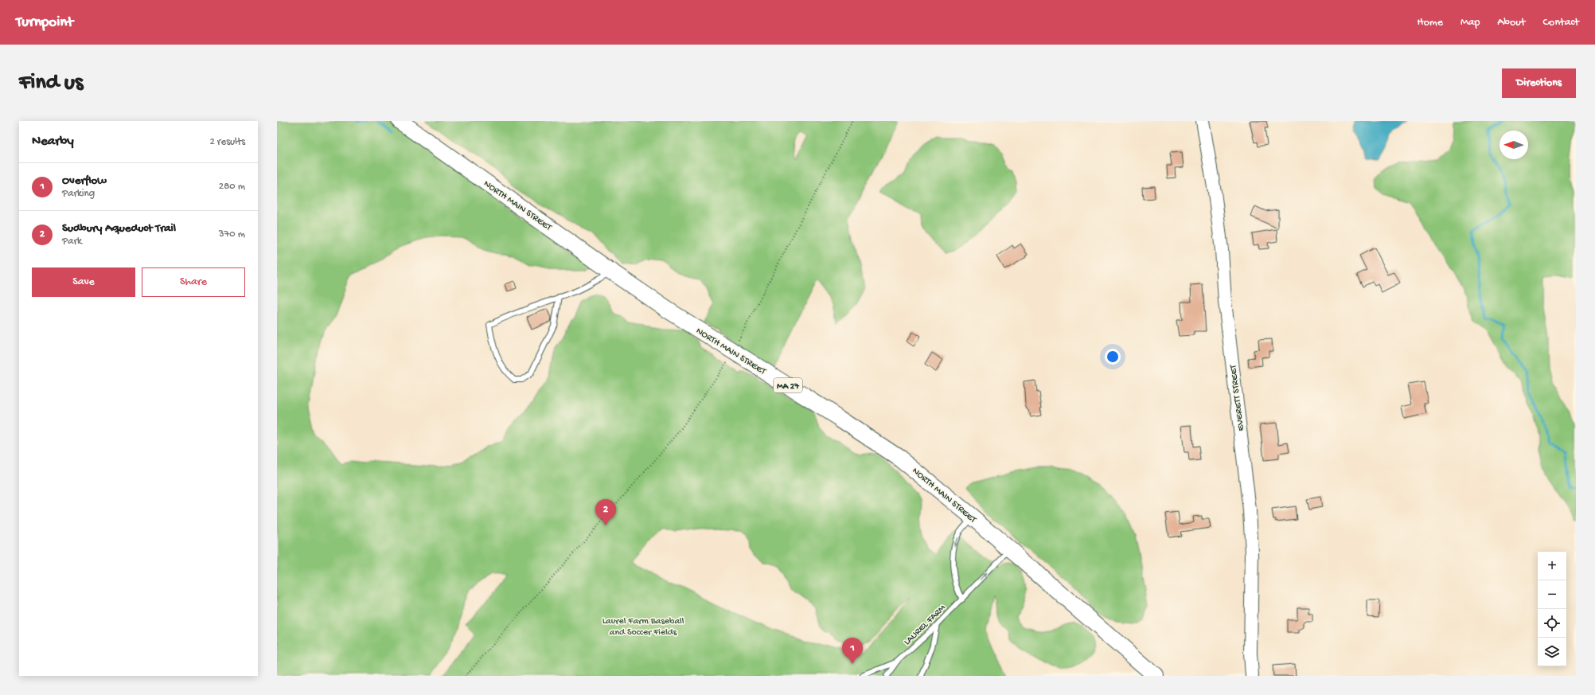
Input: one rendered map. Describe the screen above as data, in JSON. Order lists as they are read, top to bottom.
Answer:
{
  "streets": {
    "main road": ["NORTH MAIN STREET", "MA 27"],
    "street": ["EVERETT STREET"],
    "lane": ["LAUREL FARM"]
  },
  "crossings": [
    ["NORTH MAIN STREET", "LAUREL FARM"]
  ],
  "parks": ["Laurel Farm Baseball and Soccer Fields"],
  "north": "left",
  "page": {
    "header": "Turnpoint",
    "nav": [
      "Home",
      "Map",
      "About",
      "Contact"
    ],
    "buttons": [
      "Directions",
      ["Save", "Share"]
    ],
    "title": "Find us",
    "heading": ["Nearby", "2 results"],
    "list": [
      {
        "mark": "1",
        "name": "Overflow",
        "note": "Parking",
        "value": "280 m"
      },
      {
        "mark": "2",
        "name": "Sudbury Aqueduct Trail",
        "note": "Park",
        "value": "370 m"
      }
    ],
    "pins": ["2", "1"],
    "map_buttons": ["+", "−"]
  }
}
